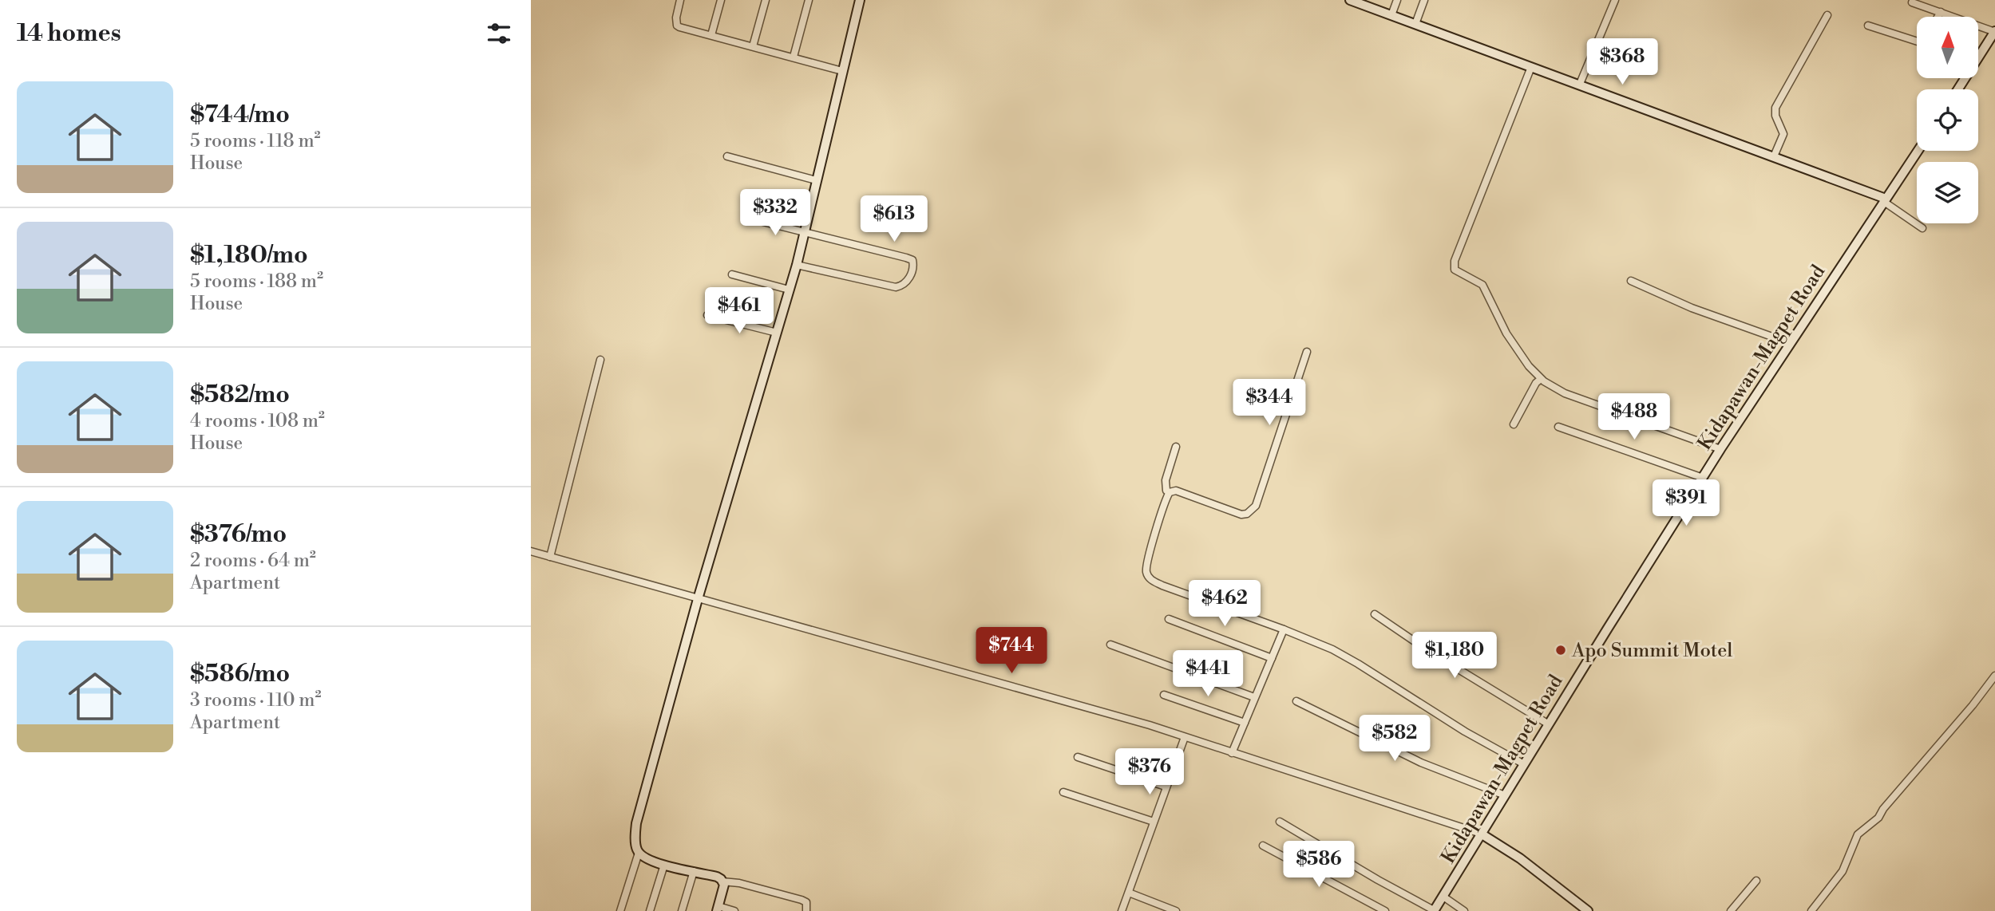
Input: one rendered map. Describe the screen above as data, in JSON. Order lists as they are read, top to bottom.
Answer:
{
  "streets": {
    "street": ["Kidapawan-Magpet Road"]
  },
  "places": ["Apo Summit Motel"],
  "north": "top",
  "page": {
    "heading": "14 homes",
    "price": [
      "$368",
      "$332",
      "$613",
      "$461",
      "$344",
      "$488",
      "$391",
      "$462",
      "$744",
      "$1,180",
      "$441",
      "$582",
      "$376",
      "$586"
    ],
    "list": [
      {
        "name": "$744/mo",
        "note": "5 rooms · 118 m² · House"
      },
      {
        "name": "$1,180/mo",
        "note": "5 rooms · 188 m² · House"
      },
      {
        "name": "$582/mo",
        "note": "4 rooms · 108 m² · House"
      },
      {
        "name": "$376/mo",
        "note": "2 rooms · 64 m² · Apartment"
      },
      {
        "name": "$586/mo",
        "note": "3 rooms · 110 m² · Apartment"
      }
    ]
  }
}
